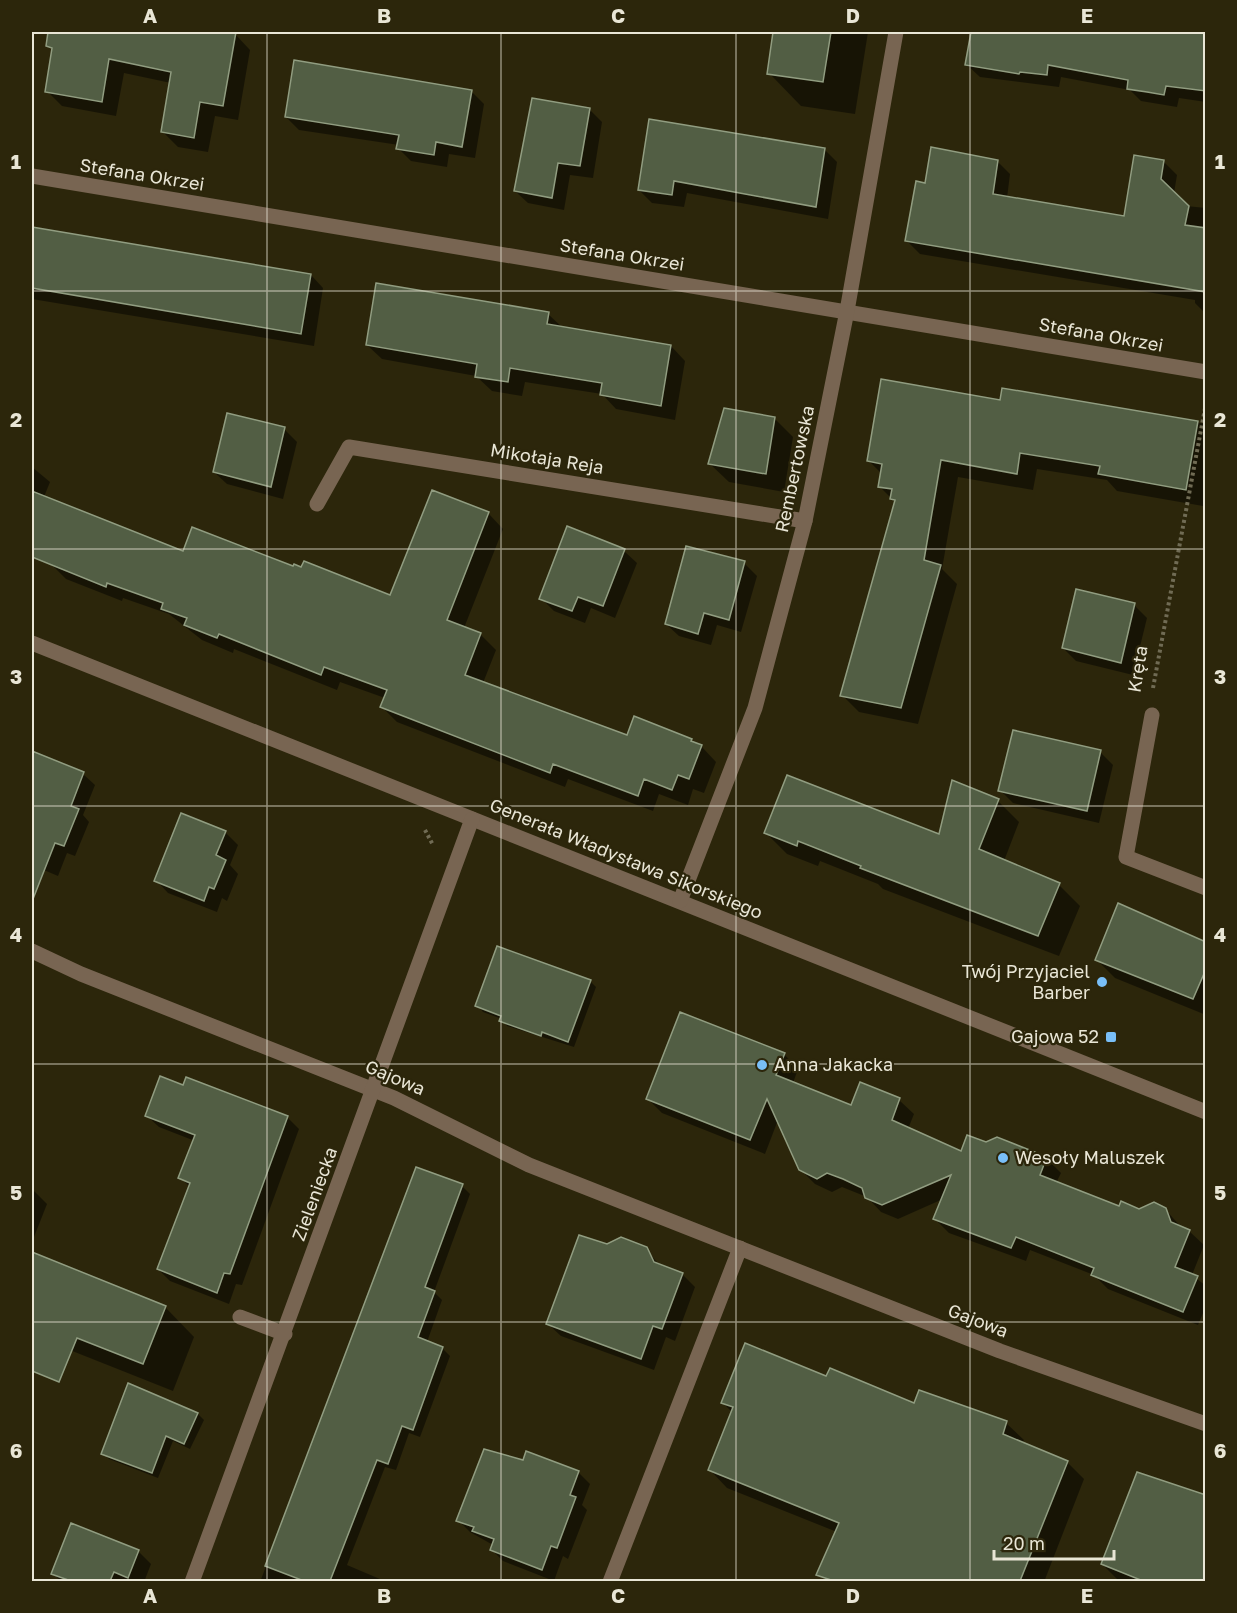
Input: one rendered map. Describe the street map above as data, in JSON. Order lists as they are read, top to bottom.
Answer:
{
  "streets": {
    "street": [
      "Stefana Okrzei",
      "Mikołaja Reja",
      "Rembertowska",
      "Kręta",
      "Generała Władysława Sikorskiego",
      "Gajowa",
      "Zieleniecka"
    ]
  },
  "crossings": [
    ["Stefana Okrzei", "Rembertowska"],
    ["Mikołaja Reja", "Rembertowska"],
    ["Rembertowska", "Generała Władysława Sikorskiego"],
    ["Generała Władysława Sikorskiego", "Zieleniecka"],
    ["Gajowa", "Zieleniecka"]
  ],
  "places": {
    "other": ["Twój Przyjaciel Barber", "Anna Jakacka", "Wesoły Maluszek"],
    "transit": ["Gajowa 52"]
  },
  "scale_bar": "20 m",
  "grid": {
    "columns": [
      "A",
      "B",
      "C",
      "D",
      "E"
    ],
    "rows": [
      "1",
      "2",
      "3",
      "4",
      "5",
      "6"
    ]
  }
}
